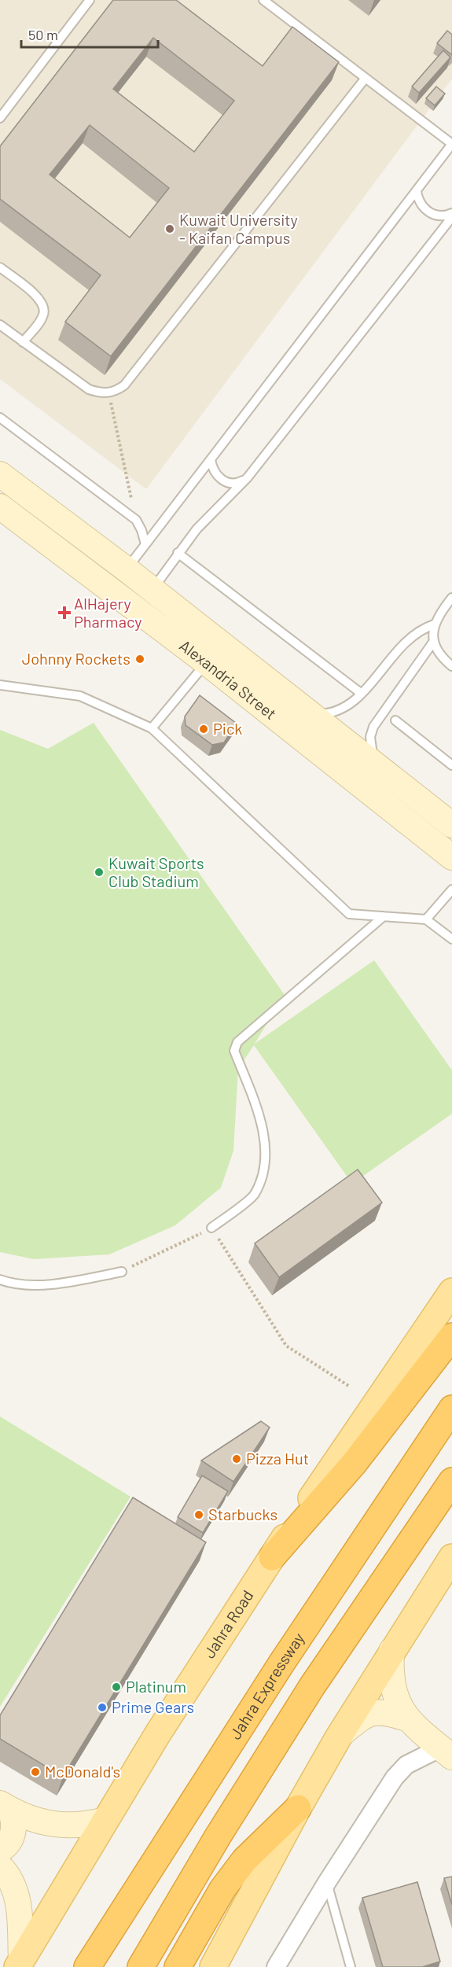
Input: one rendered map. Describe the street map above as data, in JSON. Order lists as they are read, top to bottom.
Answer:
{
  "streets": {
    "highway": ["Jahra Expressway"],
    "main road": ["Jahra Road"],
    "street": ["Alexandria Street"]
  },
  "places": {
    "other": [
      "Kuwait University - Kaifan Campus",
      "Johnny Rockets",
      "Pick",
      "Kuwait Sports Club Stadium",
      "Pizza Hut",
      "Starbucks",
      "Platinum",
      "Prime Gears",
      "McDonald's"
    ],
    "health": ["AlHajery Pharmacy"]
  },
  "scale_bar": "50 m"
}
